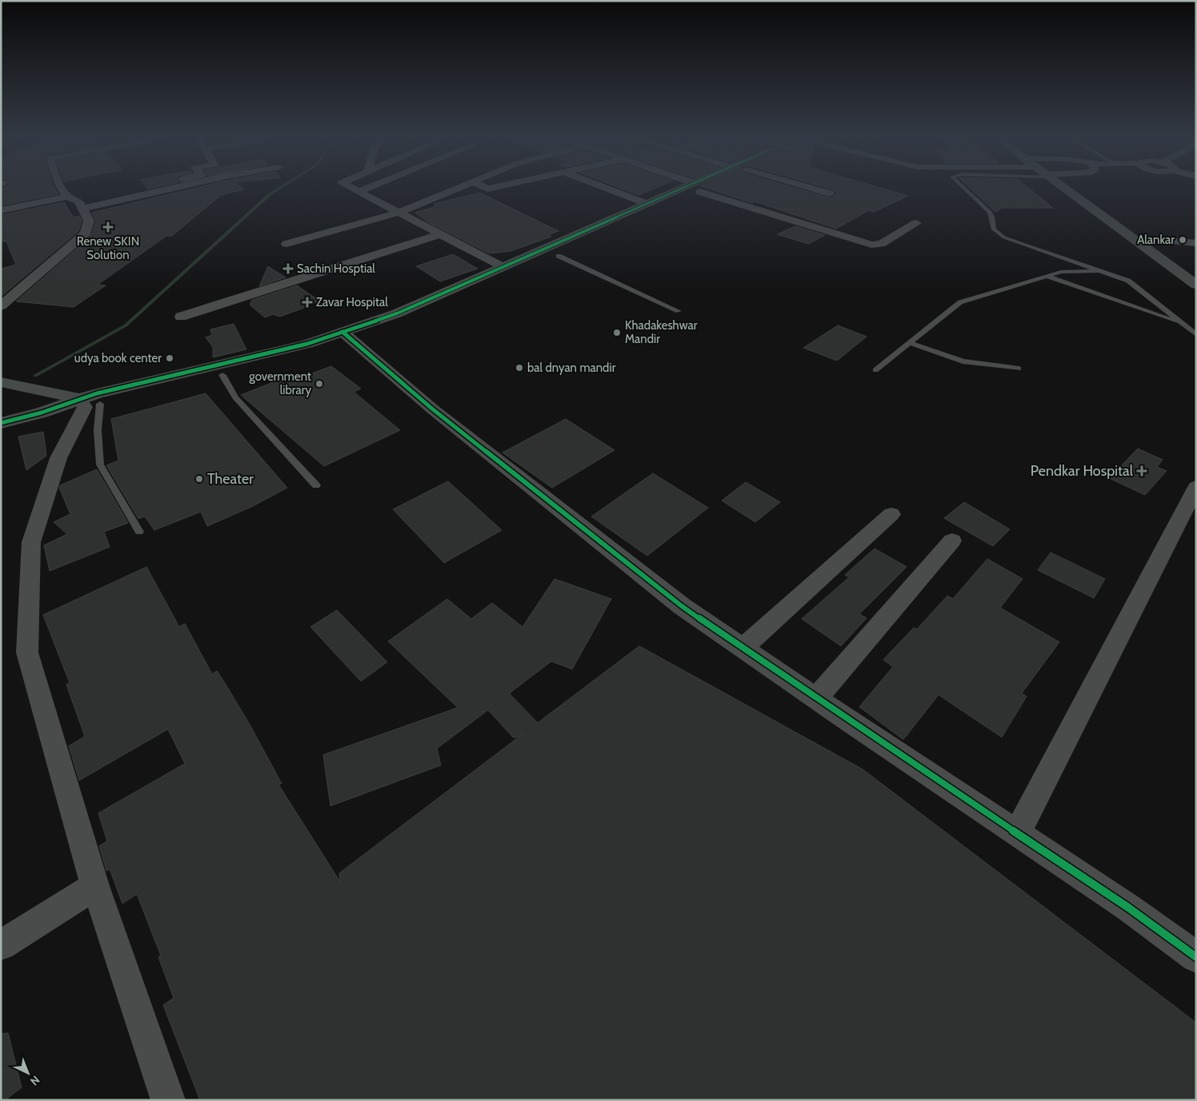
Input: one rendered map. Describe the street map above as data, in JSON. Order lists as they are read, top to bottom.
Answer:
{
  "places": {
    "health": [
      "Renew SKIN Solution",
      "Sachin Hosptial",
      "Zavar Hospital",
      "Pendkar Hospital"
    ],
    "other": [
      "Alankar",
      "Khadakeshwar Mandir",
      "udya book center",
      "bal dnyan mandir",
      "government library",
      "Theater"
    ]
  },
  "north": "bottom right"
}
